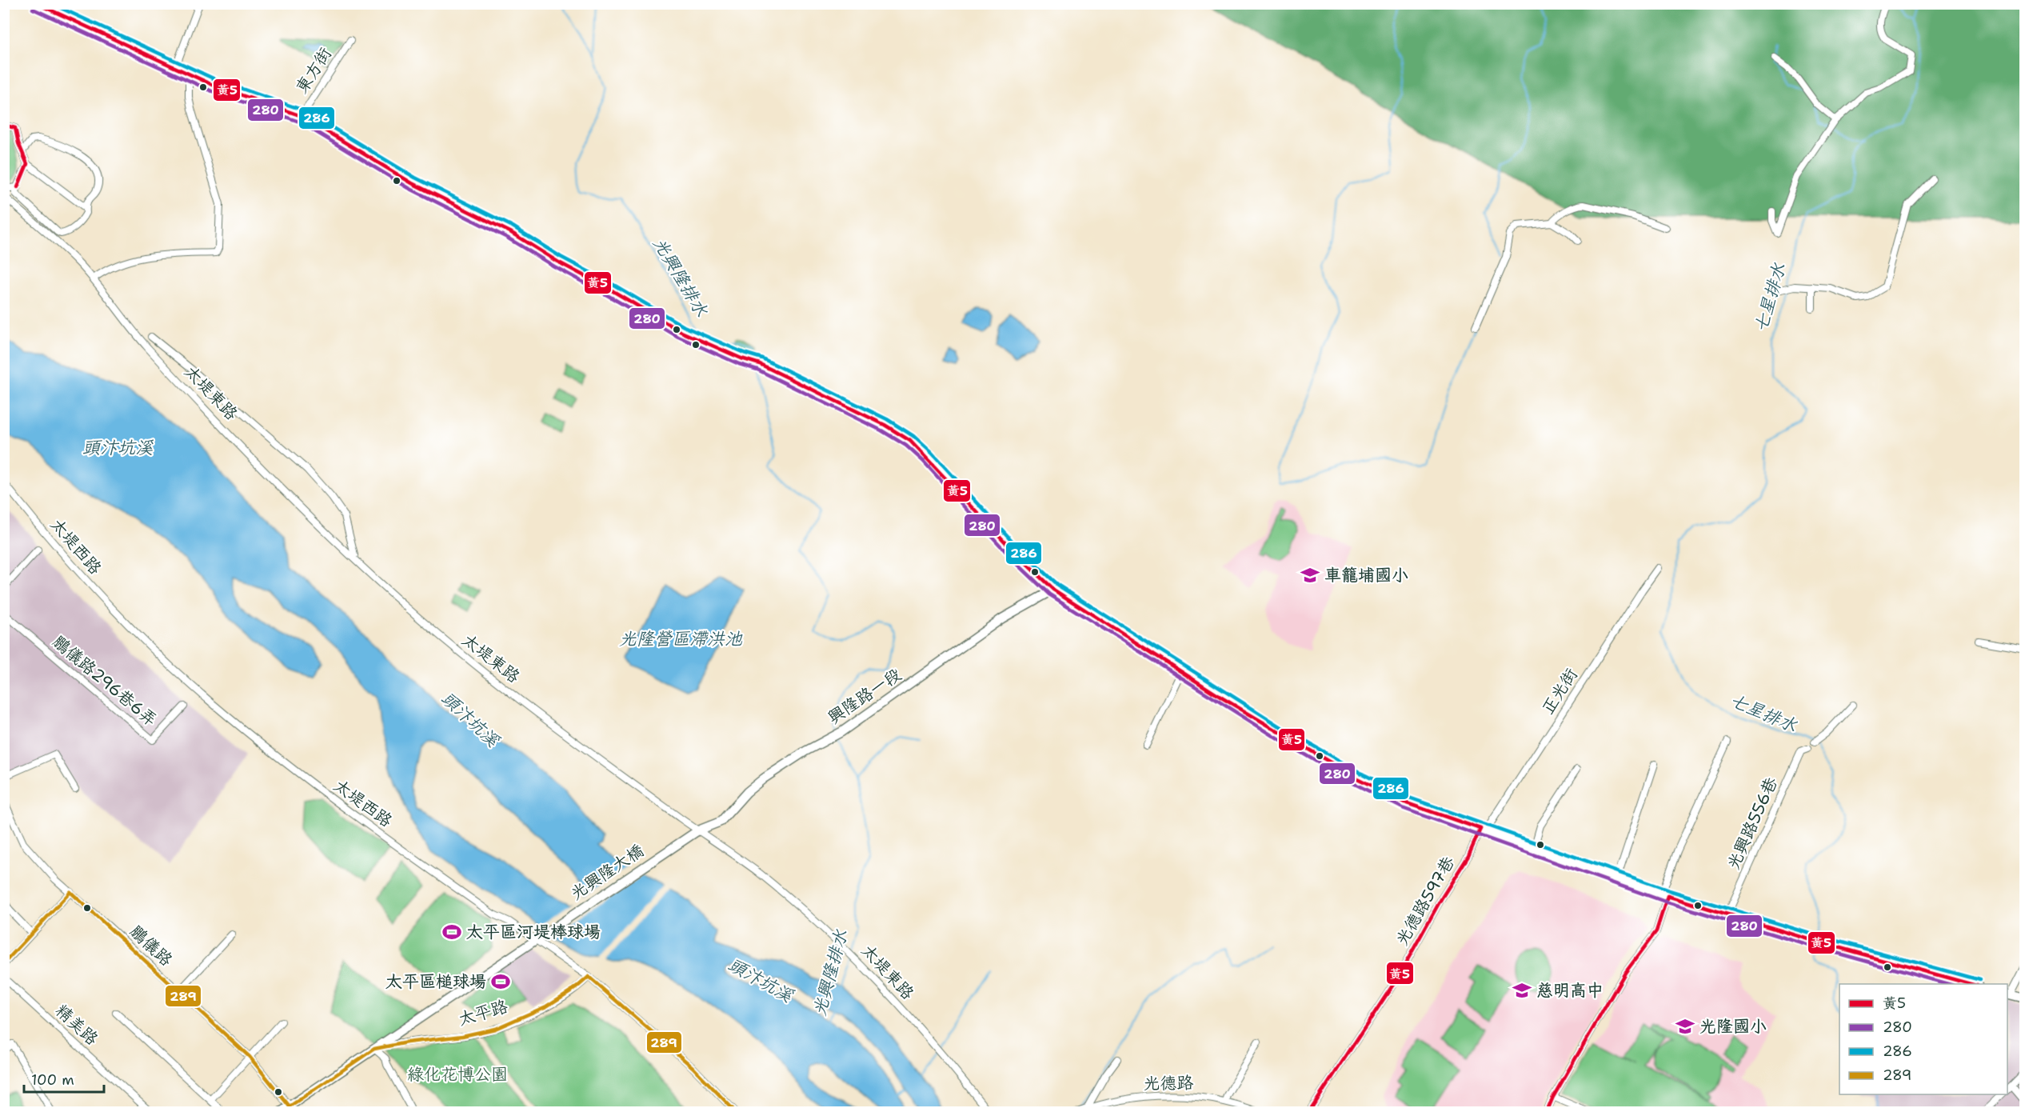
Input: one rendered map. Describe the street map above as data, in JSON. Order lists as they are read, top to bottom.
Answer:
{
  "streets": {
    "main road": ["興隆路一段", "光興隆大橋", "太平路"],
    "street": [
      "東方街",
      "太堤東路",
      "太堤西路",
      "鵬儀路296巷6弄",
      "正光街",
      "光興路556巷",
      "光德路597巷",
      "鵬儀路",
      "精美路",
      "光德路"
    ]
  },
  "crossings": [
    ["太堤東路", "興隆路一段"],
    ["太堤東路", "光興隆大橋"],
    ["太堤西路", "光興隆大橋"],
    ["太堤西路", "太平路"],
    ["正光街", "光德路597巷"],
    ["興隆路一段", "光興隆大橋"],
    ["光興隆大橋", "太平路"],
    ["鵬儀路", "太平路"]
  ],
  "water": [
    "光興隆排水",
    "七星排水",
    "頭汴坑溪",
    "光隆營區滯洪池"
  ],
  "parks": ["綠化花博公園"],
  "places": {
    "school or university": ["車籠埔國小", "慈明高中", "光隆國小"],
    "sports": ["太平區河堤棒球場", "太平區槌球場"]
  },
  "lines": [
    "transit line 黃5",
    "transit line 286",
    "transit line 280",
    "transit line 289"
  ],
  "legend": [
    "黃5",
    "280",
    "286",
    "289"
  ],
  "scale_bar": "100 m"
}
